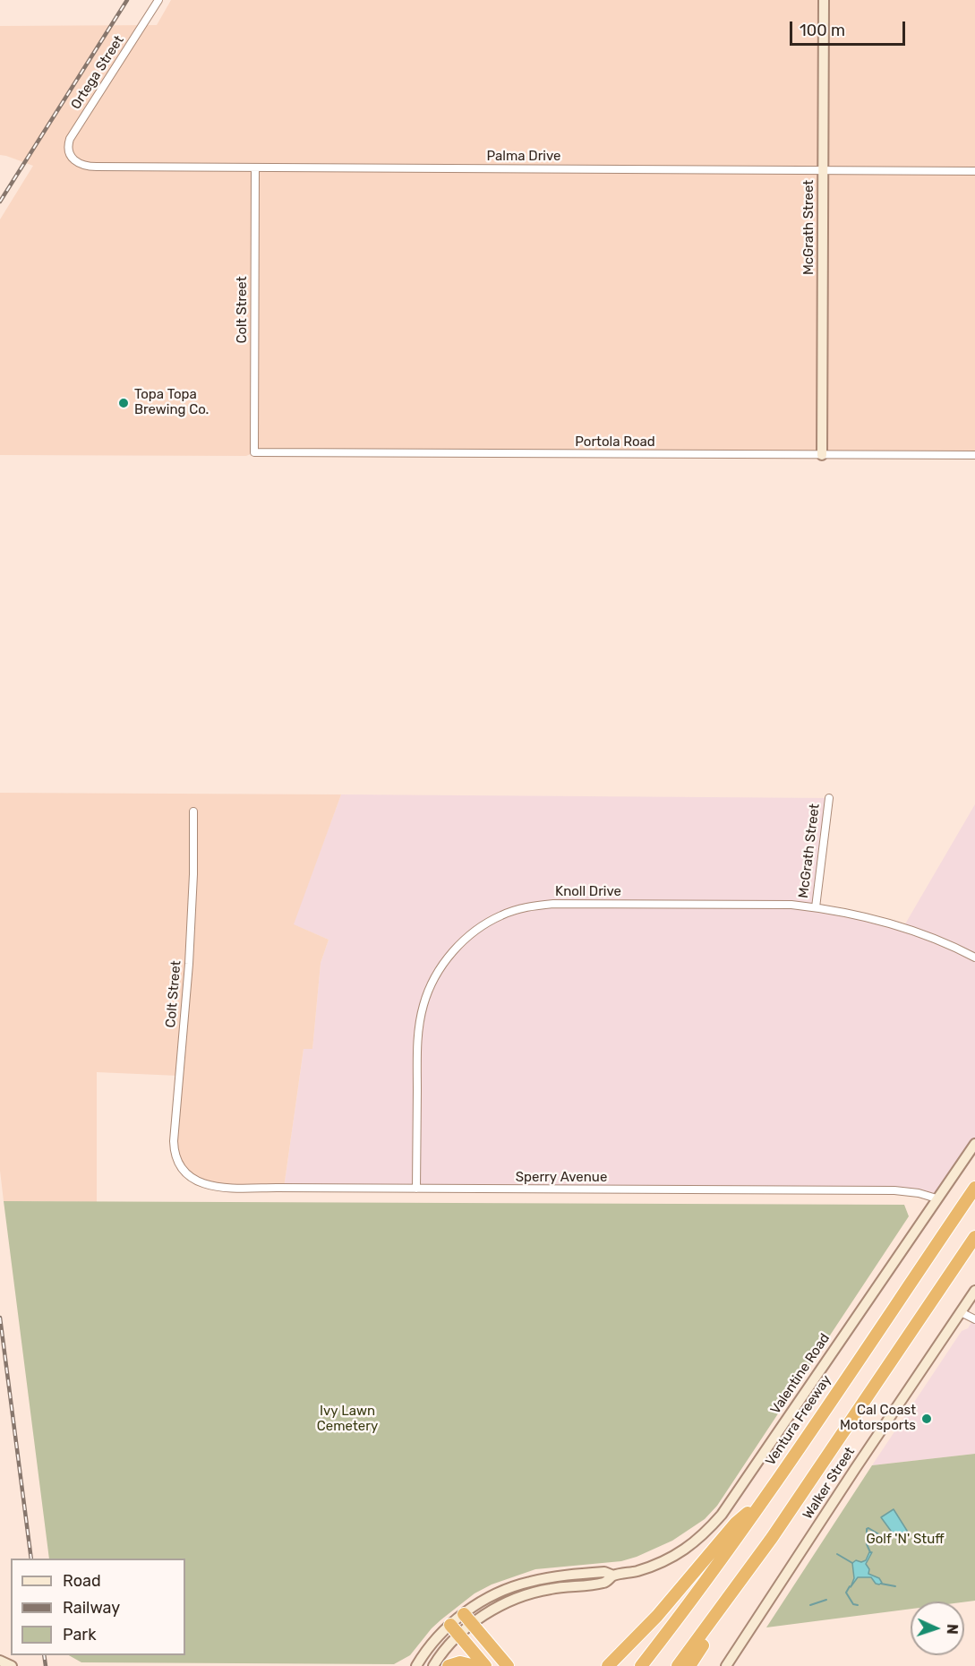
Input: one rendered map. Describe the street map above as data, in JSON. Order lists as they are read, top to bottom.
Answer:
{
  "streets": {
    "highway": ["Ventura Freeway"],
    "street": [
      "Ortega Street",
      "Palma Drive",
      "McGrath Street",
      "Colt Street",
      "Portola Road",
      "Knoll Drive",
      "Sperry Avenue",
      "Valentine Road",
      "Walker Street"
    ]
  },
  "crossings": [
    ["Ortega Street", "Palma Drive"],
    ["Palma Drive", "McGrath Street"],
    ["Palma Drive", "Colt Street"],
    ["McGrath Street", "Portola Road"],
    ["McGrath Street", "Knoll Drive"],
    ["Colt Street", "Portola Road"],
    ["Colt Street", "Sperry Avenue"],
    ["Knoll Drive", "Sperry Avenue"],
    ["Sperry Avenue", "Valentine Road"]
  ],
  "parks": ["Ivy Lawn Cemetery", "Golf 'N' Stuff"],
  "places": ["Topa Topa Brewing Co.", "Cal Coast Motorsports"],
  "legend": ["Road", "Railway", "Park"],
  "scale_bar": "100 m",
  "north": "right"
}
